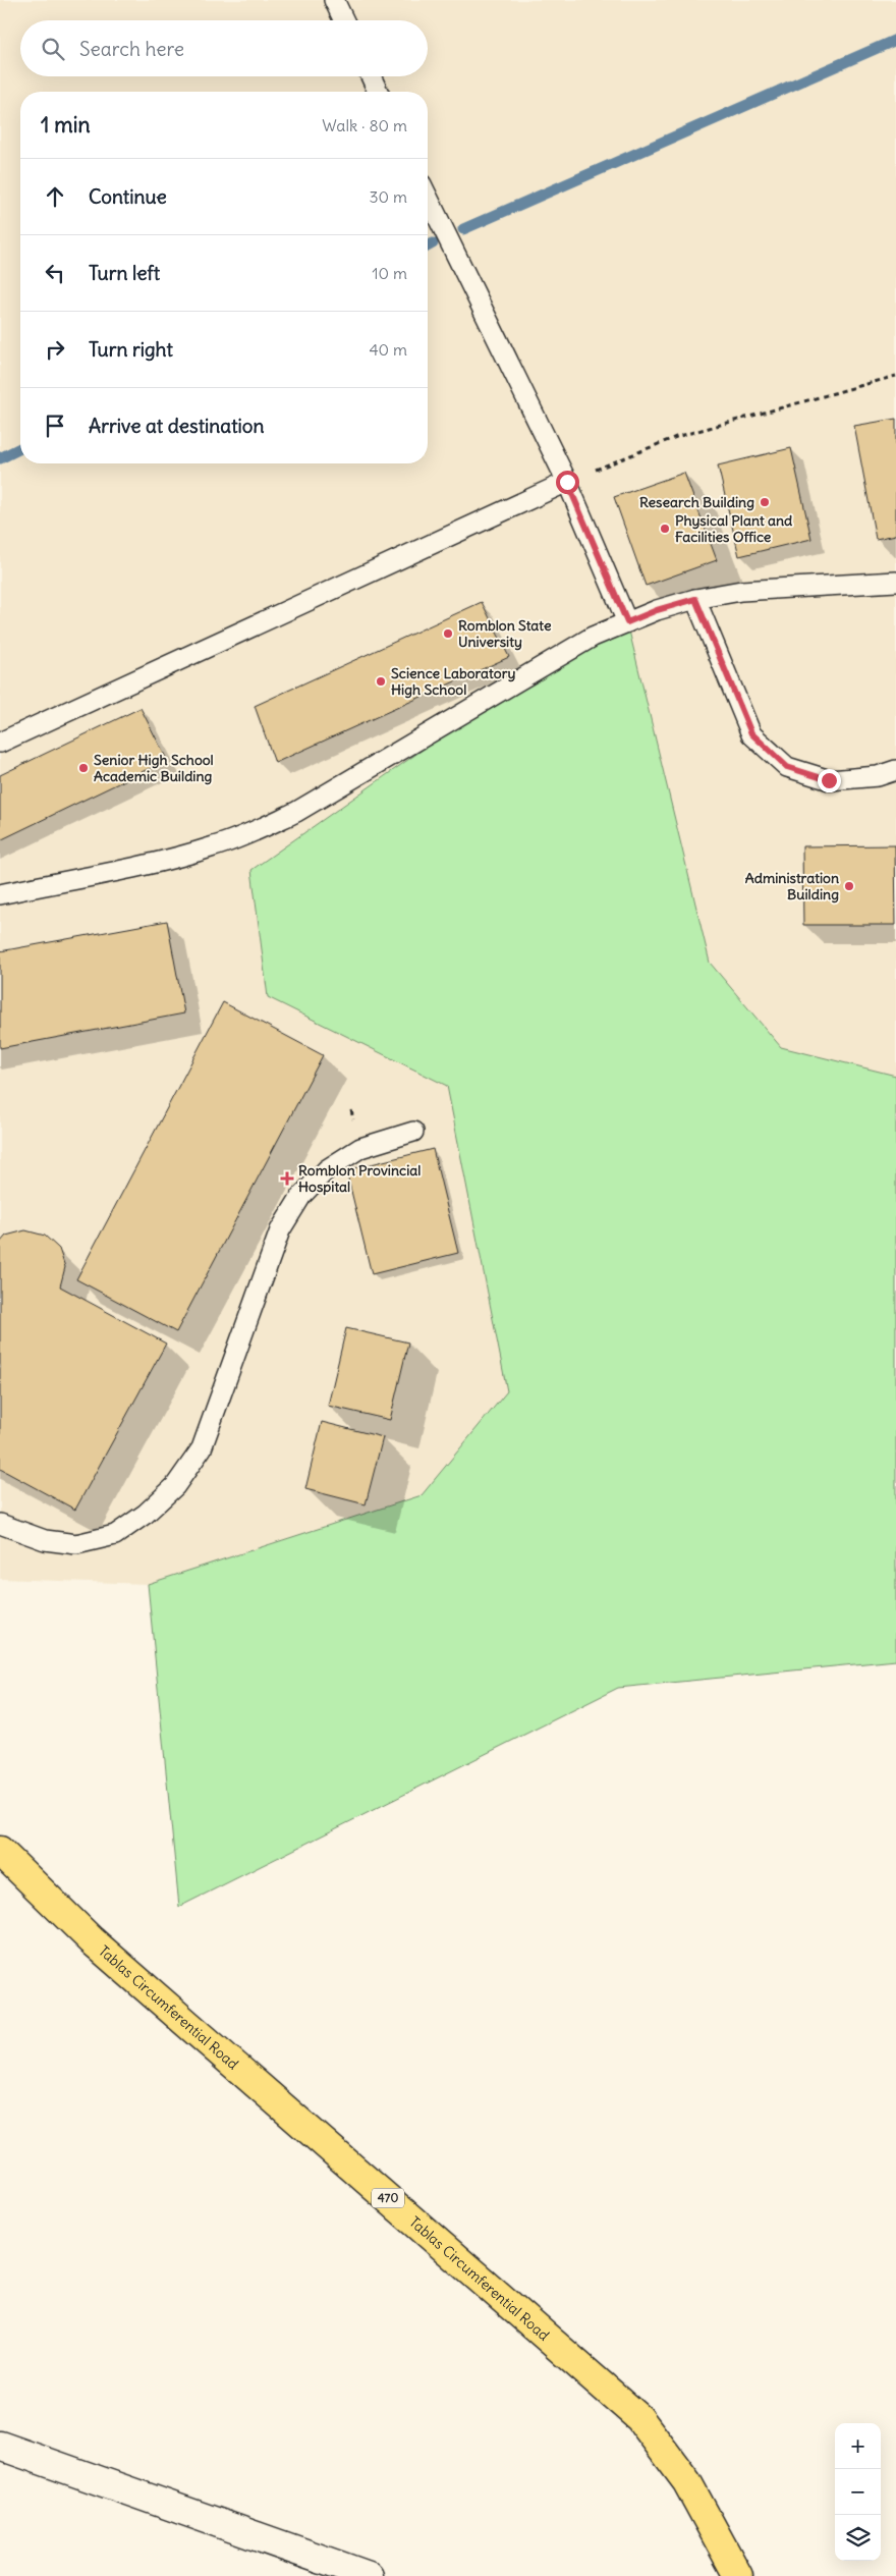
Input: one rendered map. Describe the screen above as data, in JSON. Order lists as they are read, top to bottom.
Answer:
{
  "streets": {
    "main road": ["Tablas Circumferential Road", "470"]
  },
  "places": {
    "other": [
      "Research Building",
      "Physical Plant and Facilities Office",
      "Romblon State University",
      "Science Laboratory High School",
      "Senior High School Academic Building",
      "Administration Building"
    ],
    "health": ["Romblon Provincial Hospital"]
  },
  "page": {
    "search": "Search here",
    "heading": ["1 min", "Walk · 80 m"],
    "list": [
      ["Continue", "30 m"],
      ["Turn left", "10 m"],
      ["Turn right", "40 m"],
      "Arrive at destination"
    ],
    "map_buttons": ["+", "−"]
  }
}
